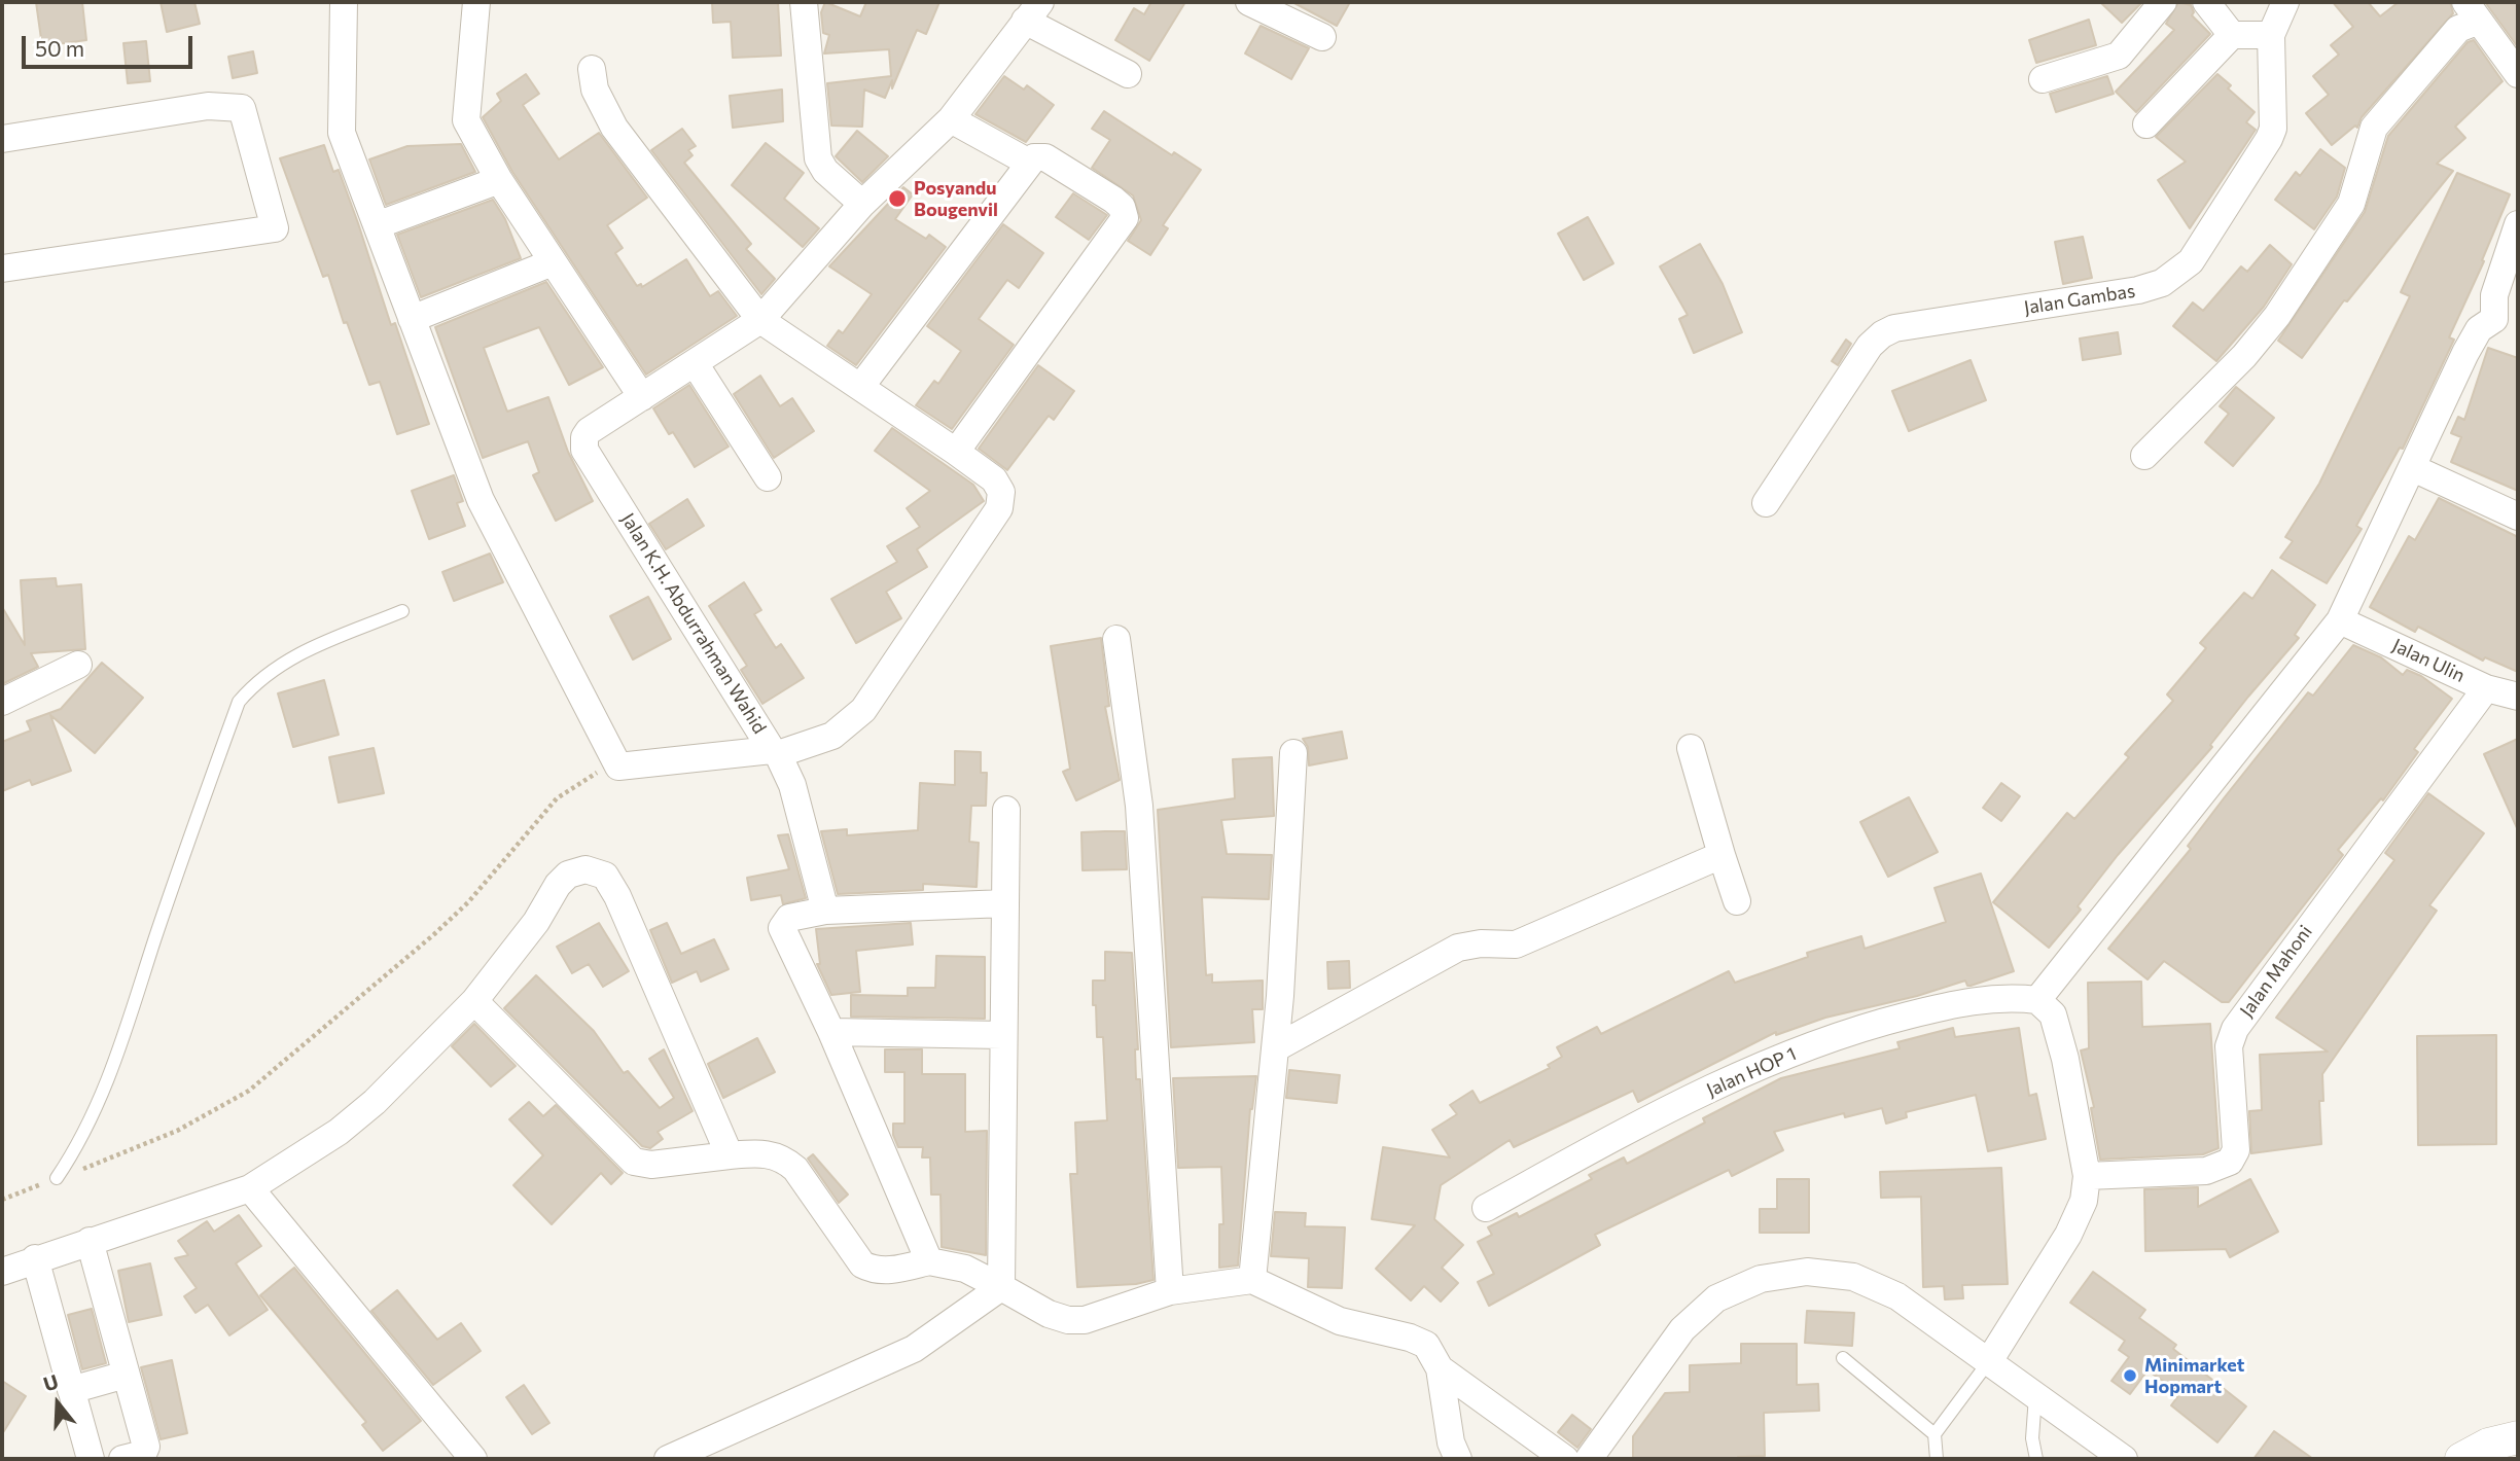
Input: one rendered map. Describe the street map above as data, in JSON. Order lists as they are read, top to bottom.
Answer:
{
  "streets": {
    "street": [
      "Jalan Gambas",
      "Jalan K.H. Abdurrahman Wahid",
      "Jalan Ulin",
      "Jalan Mahoni",
      "Jalan HOP 1"
    ]
  },
  "crossings": [
    ["Jalan Ulin", "Jalan Mahoni"]
  ],
  "places": ["Posyandu Bougenvil", "Minimarket Hopmart"],
  "scale_bar": "50 m",
  "north": "top"
}
